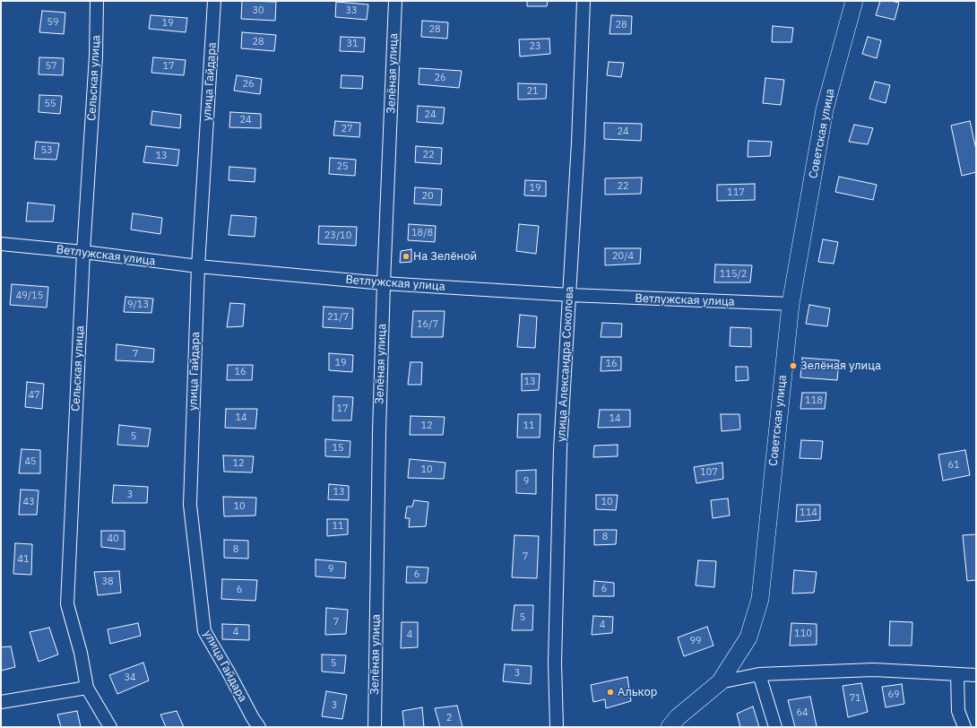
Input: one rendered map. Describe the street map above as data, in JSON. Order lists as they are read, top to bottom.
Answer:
{
  "streets": {
    "street": [
      "Зелёная улица",
      "Сельская улица",
      "улица Гайдара",
      "Советская улица",
      "Ветлужская улица",
      "улица Александра Соколова"
    ]
  },
  "crossings": [
    ["Зелёная улица", "Ветлужская улица"],
    ["Сельская улица", "Ветлужская улица"],
    ["улица Гайдара", "Ветлужская улица"],
    ["Советская улица", "Ветлужская улица"],
    ["Ветлужская улица", "улица Александра Соколова"]
  ],
  "places": ["На Зелёной", "Зелёная улица", "Алькор"],
  "house_numbers": [
    "30",
    "33",
    "59",
    "19",
    "28",
    "28",
    "28",
    "31",
    "23",
    "57",
    "17",
    "26",
    "26",
    "21",
    "55",
    "24",
    "24",
    "27",
    "24",
    "53",
    "22",
    "13",
    "25",
    "22",
    "19",
    "117",
    "20",
    "18/8",
    "23/10",
    "20/4",
    "115/2",
    "49/15",
    "9/13",
    "21/7",
    "16/7",
    "7",
    "19",
    "16",
    "16",
    "13",
    "47",
    "118",
    "17",
    "14",
    "14",
    "12",
    "11",
    "5",
    "15",
    "45",
    "12",
    "61",
    "10",
    "107",
    "9",
    "13",
    "3",
    "43",
    "10",
    "10",
    "114",
    "11",
    "8",
    "40",
    "8",
    "7",
    "41",
    "9",
    "6",
    "38",
    "6",
    "6",
    "5",
    "7",
    "4",
    "4",
    "110",
    "4",
    "99",
    "5",
    "3",
    "34",
    "69",
    "71",
    "3",
    "64",
    "2"
  ]
}
